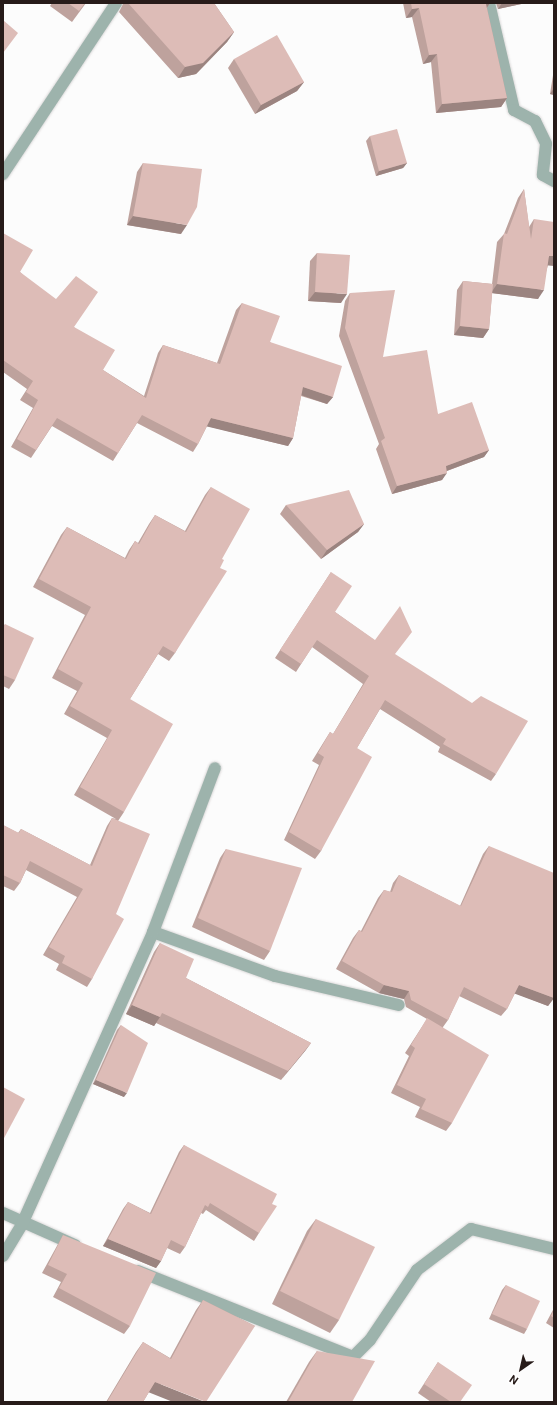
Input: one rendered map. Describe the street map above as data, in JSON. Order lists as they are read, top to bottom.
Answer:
{
  "north": "bottom left"
}
